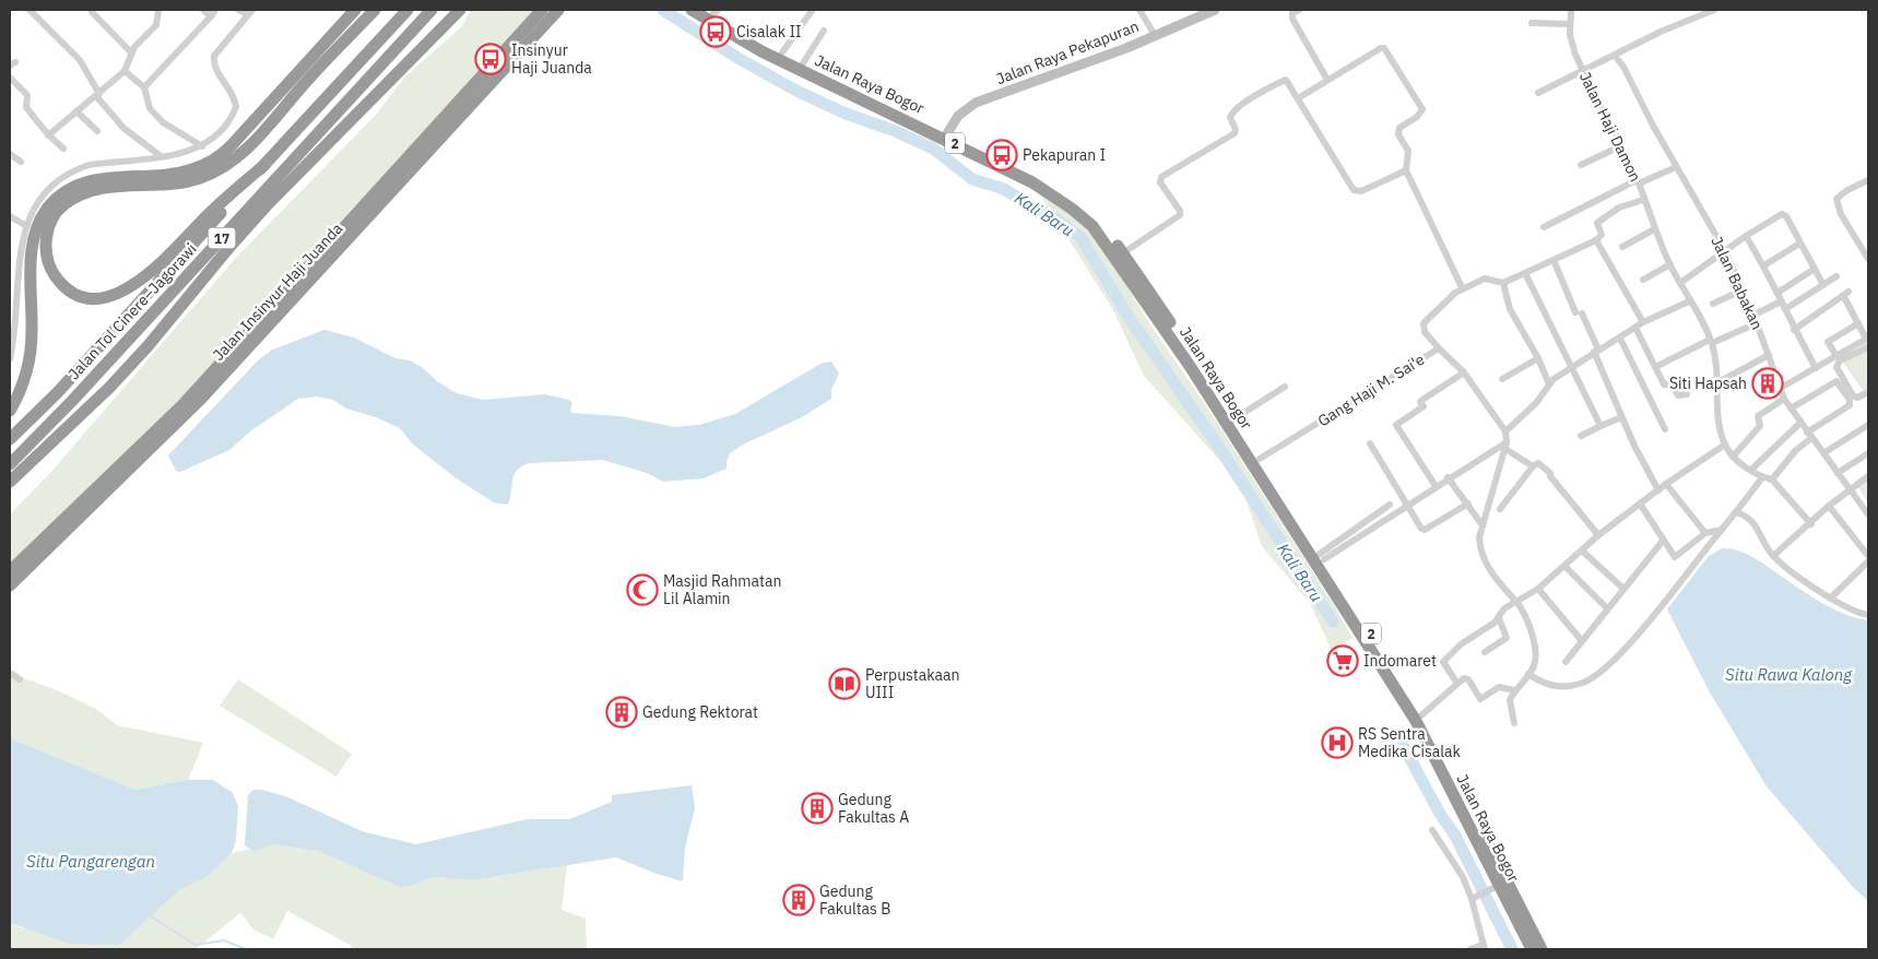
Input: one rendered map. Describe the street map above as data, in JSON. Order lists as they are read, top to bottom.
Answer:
{
  "streets": {
    "highway": [
      "Jalan Raya Bogor",
      "2",
      "17",
      "Jalan Insinyur Haji Juanda",
      "Jalan Tol Cinere–Jagorawi"
    ],
    "main road": ["Jalan Raya Pekapuran"],
    "street": ["Jalan Haji Damon", "Jalan Babakan", "Gang Haji M. Sai'e"]
  },
  "crossings": [
    ["Jalan Raya Pekapuran", "Jalan Raya Bogor"],
    ["Jalan Raya Bogor", "Gang Haji M. Sai'e"]
  ],
  "water": ["Kali Baru", "Situ Rawa Kalong", "Situ Pangarengan"],
  "places": {
    "bus stop": ["Cisalak II", "Insinyur Haji Juanda", "Pekapuran I"],
    "building": [
      "Siti Hapsah",
      "Gedung Rektorat",
      "Gedung Fakultas A",
      "Gedung Fakultas B"
    ],
    "mosque": ["Masjid Rahmatan Lil Alamin"],
    "supermarket": ["Indomaret"],
    "library": ["Perpustakaan UIII"],
    "hospital": ["RS Sentra Medika Cisalak"]
  }
}
